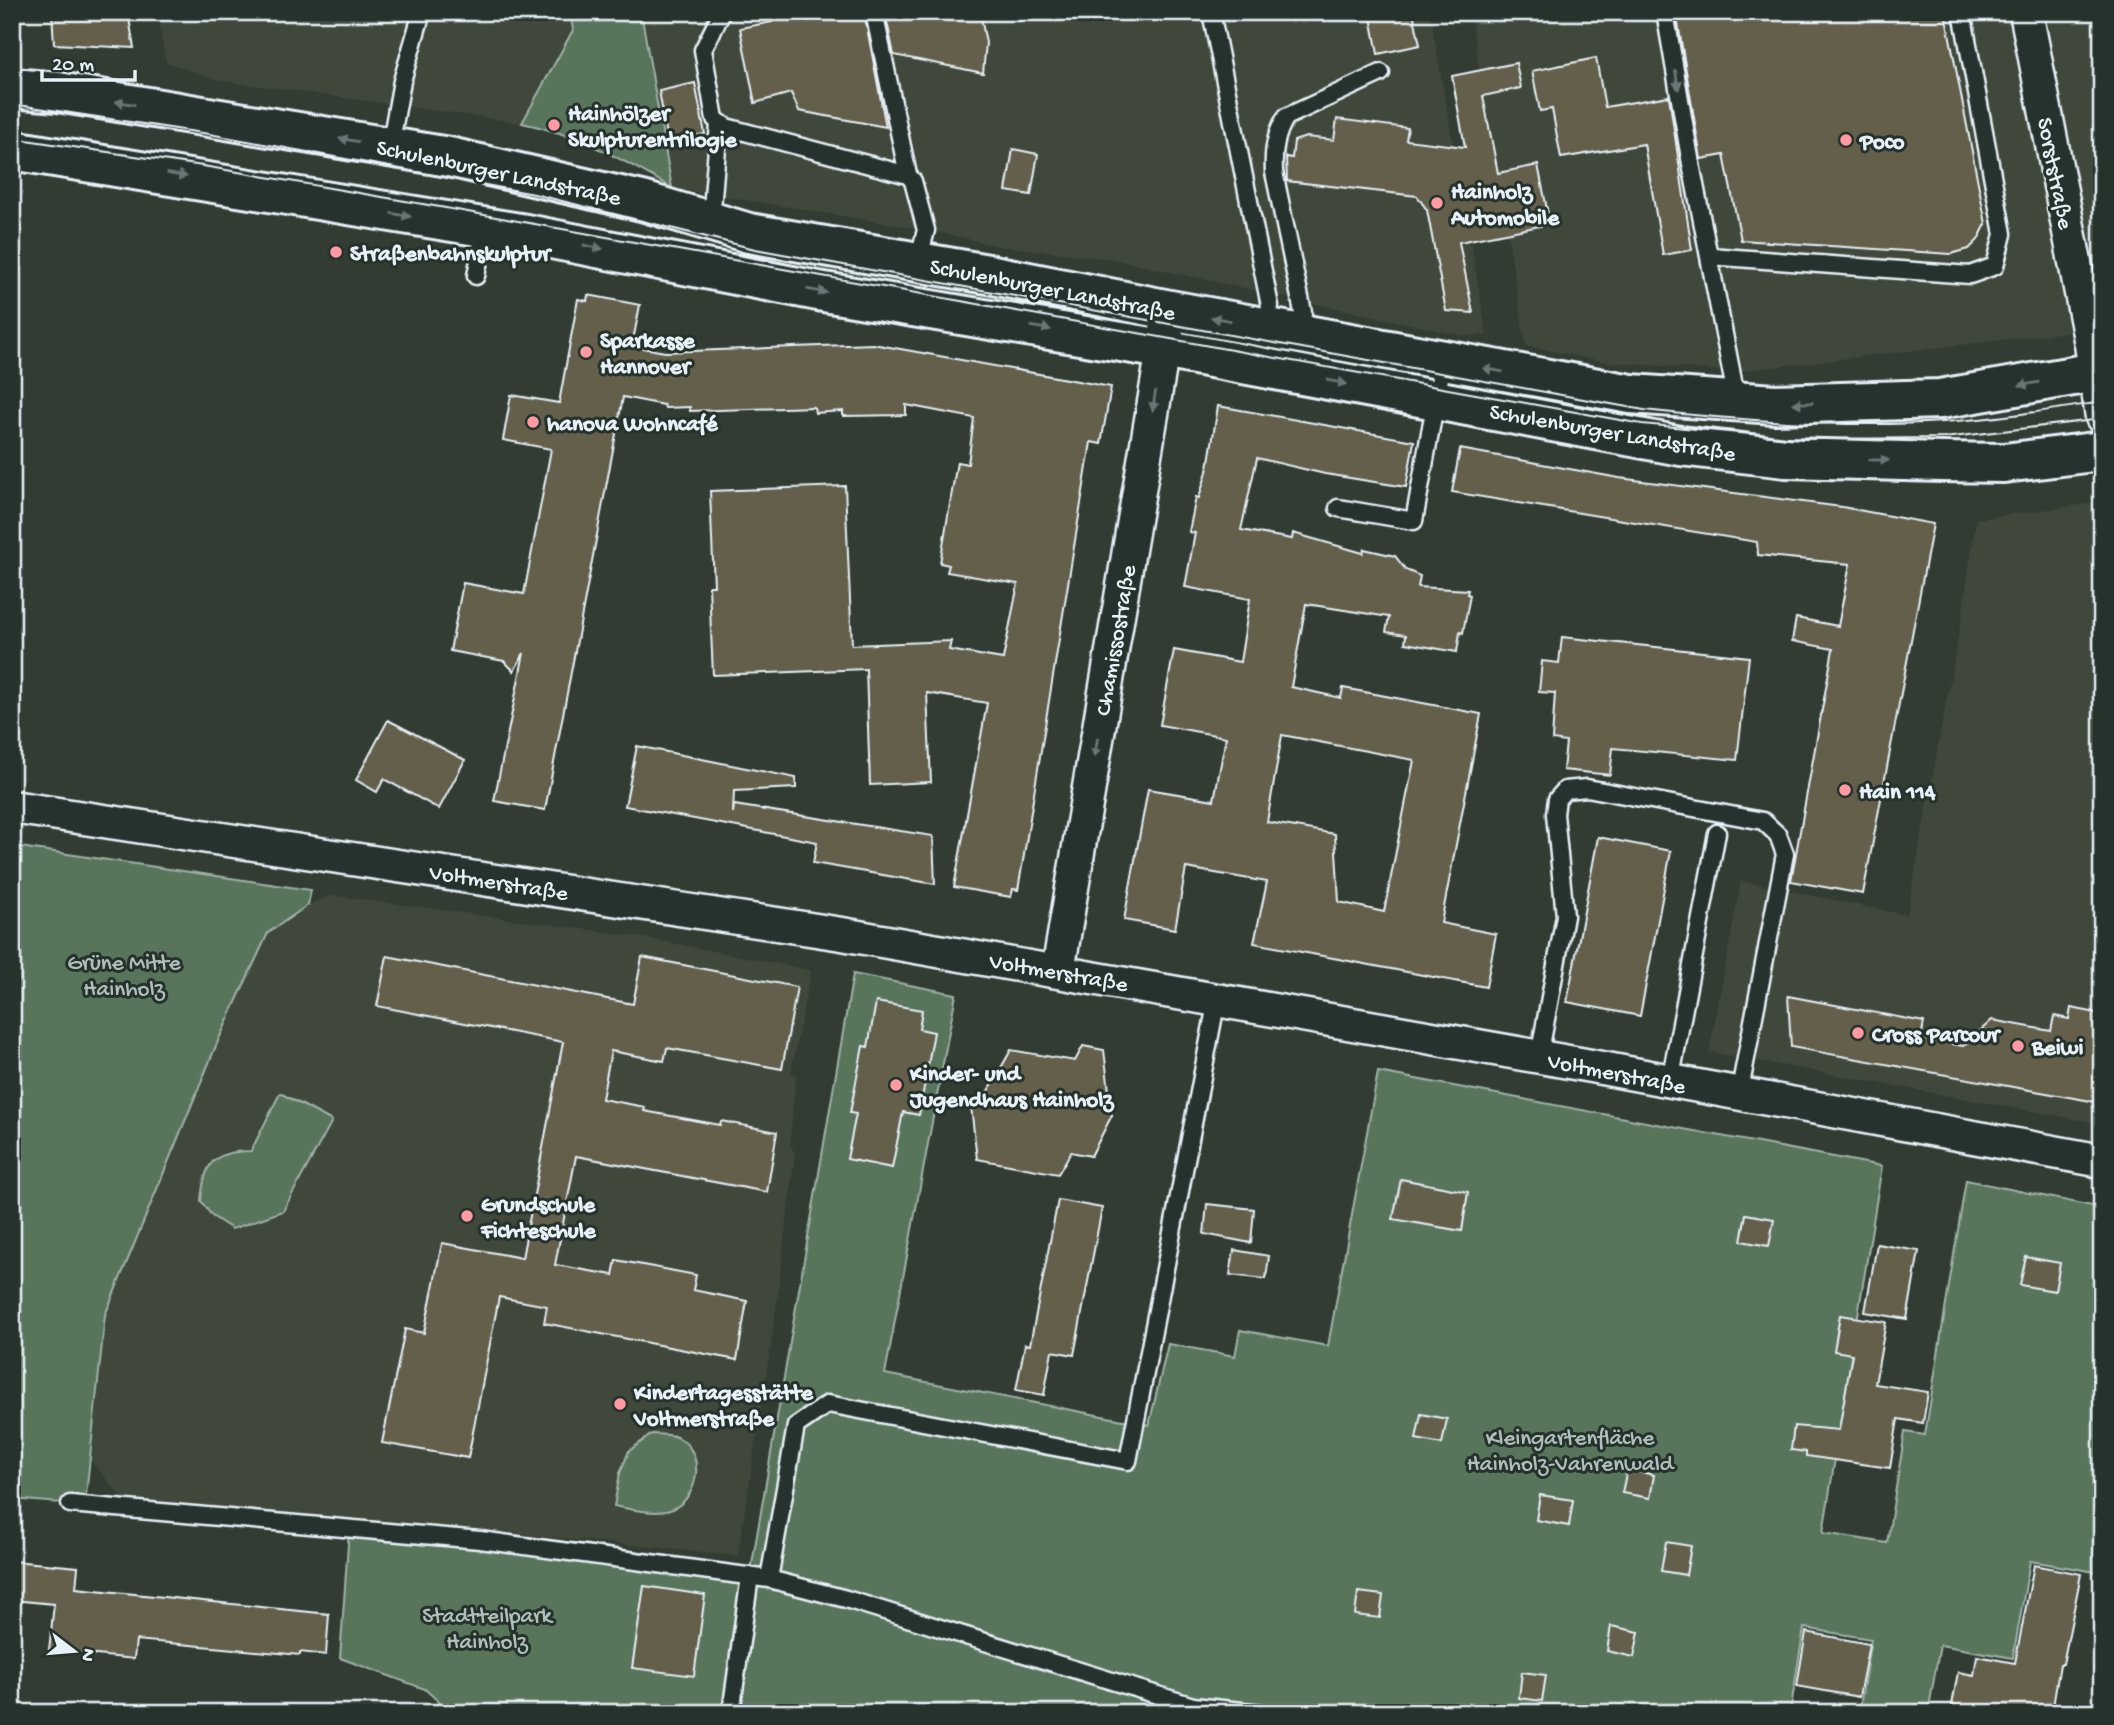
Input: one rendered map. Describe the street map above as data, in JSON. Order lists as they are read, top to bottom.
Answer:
{
  "streets": {
    "main road": ["Schulenburger Landstraße"],
    "street": ["Sorststraße", "Chamissostraße", "Voltmerstraße"]
  },
  "crossings": [
    ["Schulenburger Landstraße", "Sorststraße"],
    ["Schulenburger Landstraße", "Chamissostraße"],
    ["Chamissostraße", "Voltmerstraße"]
  ],
  "one_way": ["Chamissostraße"],
  "parks": ["Grüne Mitte Hainholz", "Kleingartenfläche Hainholz-Vahrenwald", "Stadtteilpark Hainholz"],
  "places": [
    "Hainhölzer Skulpturentrilogie",
    "Poco",
    "Hainholz Automobile",
    "Straßenbahnskulptur",
    "Sparkasse Hannover",
    "hanova Wohncafé",
    "Hain 114",
    "Cross Parcour",
    "Beiwi",
    "Kinder- und Jugendhaus Hainholz",
    "Grundschule Fichteschule",
    "Kindertagesstätte Voltmerstraße"
  ],
  "scale_bar": "20 m",
  "north": "right"
}
